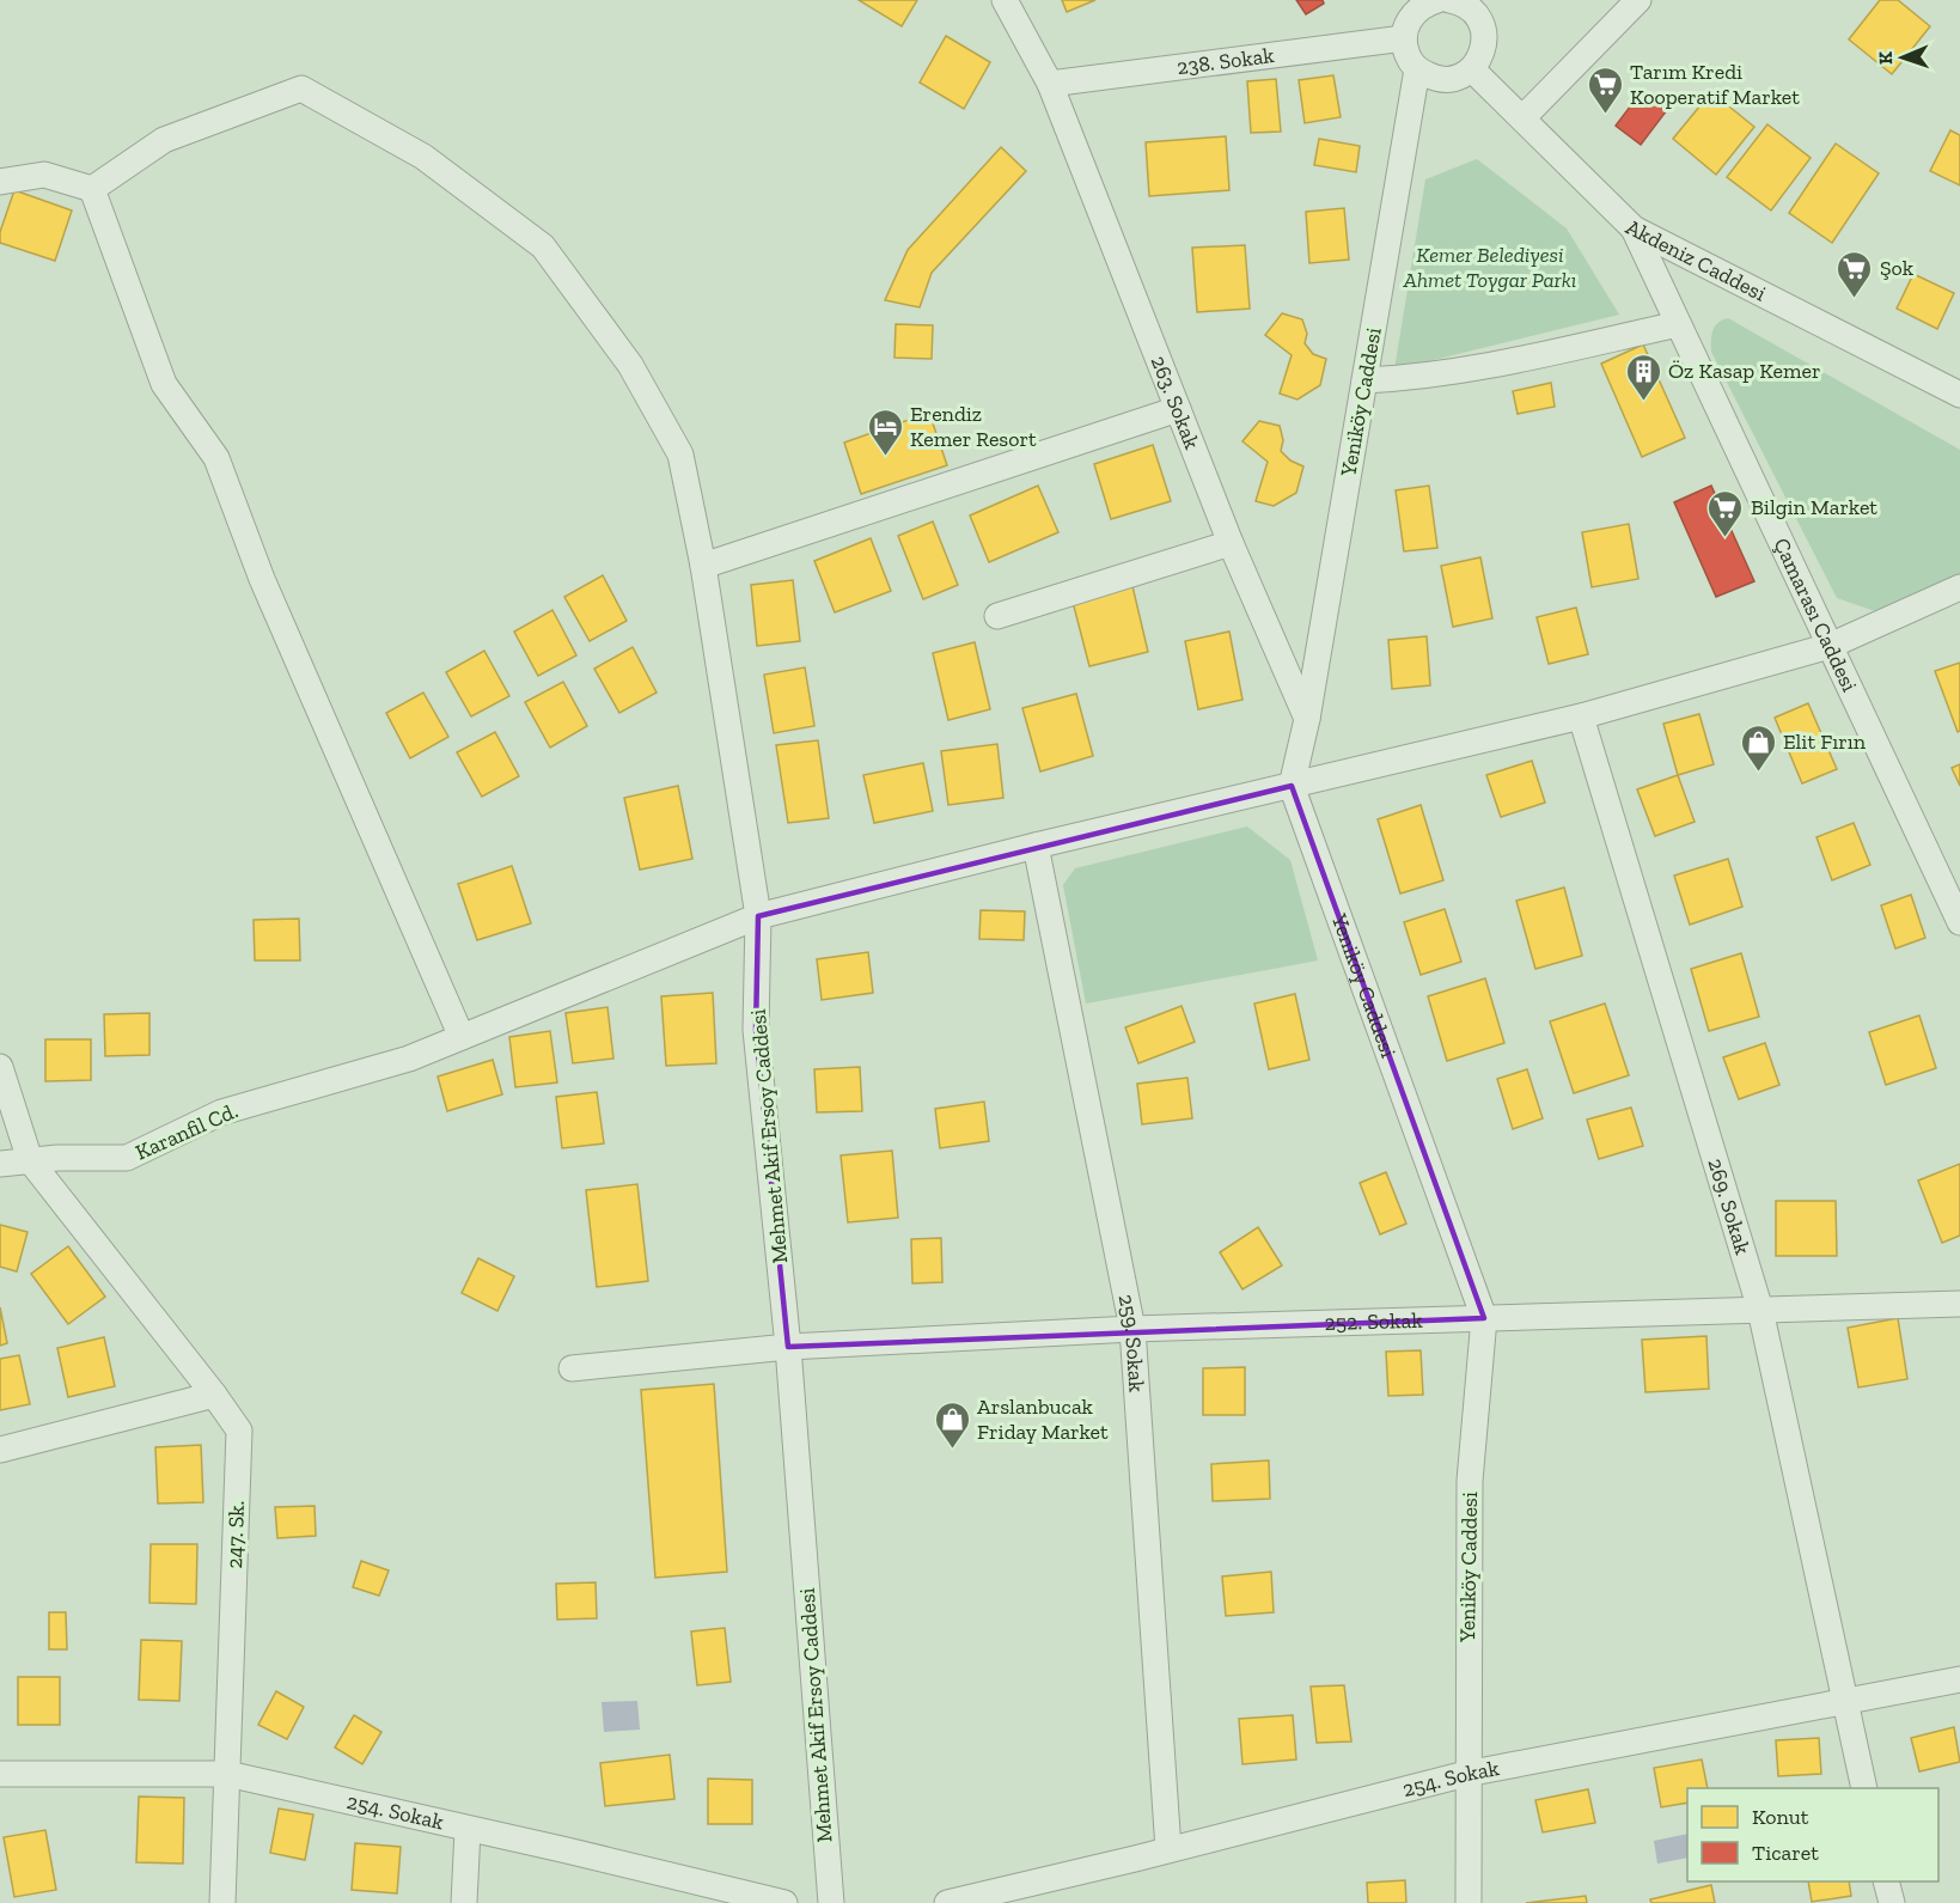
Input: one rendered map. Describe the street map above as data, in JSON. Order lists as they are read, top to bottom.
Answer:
{
  "streets": {
    "street": [
      "238. Sokak",
      "Akdeniz Caddesi",
      "Yeniköy Caddesi",
      "263. Sokak",
      "Çamarası Caddesi",
      "Karanfil Cd.",
      "Mehmet Akif Ersoy Caddesi",
      "269. Sokak",
      "252. Sokak",
      "259. Sokak",
      "247. Sk.",
      "254. Sokak"
    ]
  },
  "crossings": [
    ["238. Sokak", "263. Sokak"],
    ["Akdeniz Caddesi", "Çamarası Caddesi"],
    ["Yeniköy Caddesi", "263. Sokak"],
    ["Yeniköy Caddesi", "252. Sokak"],
    ["Yeniköy Caddesi", "254. Sokak"],
    ["Karanfil Cd.", "Mehmet Akif Ersoy Caddesi"],
    ["Karanfil Cd.", "247. Sk."],
    ["Mehmet Akif Ersoy Caddesi", "252. Sokak"],
    ["269. Sokak", "252. Sokak"],
    ["269. Sokak", "254. Sokak"],
    ["252. Sokak", "259. Sokak"],
    ["259. Sokak", "254. Sokak"],
    ["247. Sk.", "254. Sokak"]
  ],
  "parks": ["Kemer Belediyesi Ahmet Toygar Parkı"],
  "places": {
    "supermarket": ["Tarım Kredi Kooperatif Market", "Şok", "Bilgin Market"],
    "building": ["Öz Kasap Kemer"],
    "hotel": ["Erendiz Kemer Resort"],
    "shop": ["Elit Fırın", "Arslanbucak Friday Market"]
  },
  "legend": ["Konut", "Ticaret"],
  "north": "left"
}
